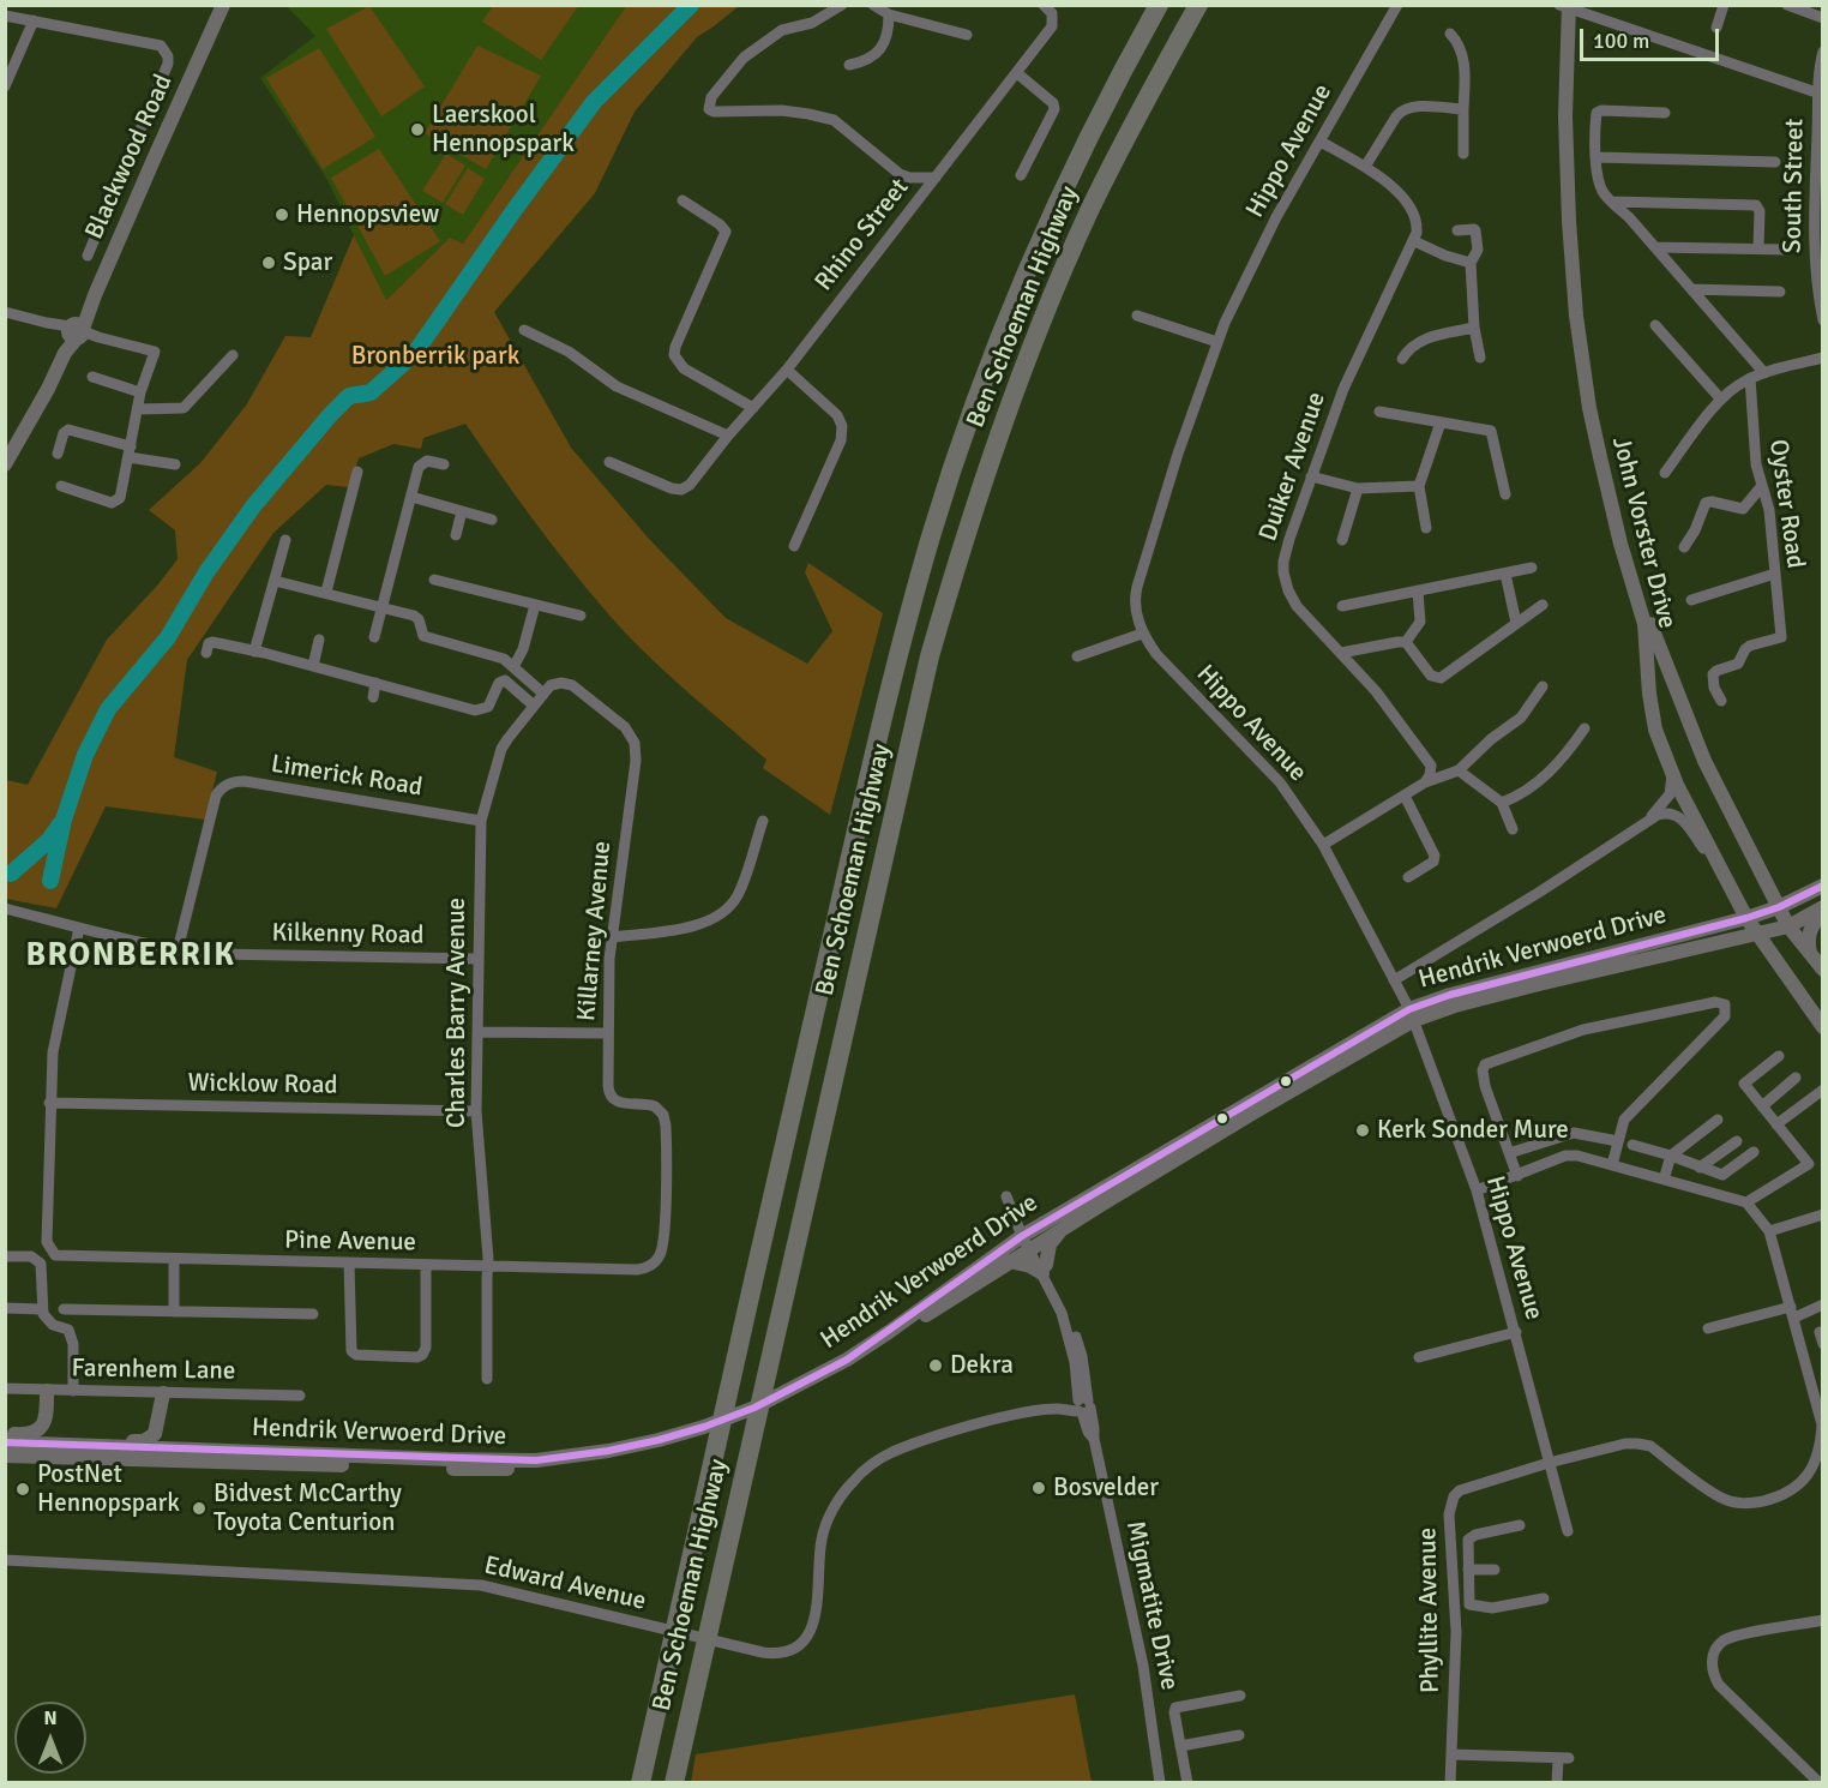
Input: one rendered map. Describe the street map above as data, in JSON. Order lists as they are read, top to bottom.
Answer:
{
  "streets": {
    "highway": ["Ben Schoeman Highway"],
    "main road": ["Blackwood Road", "John Vorster Drive", "Hendrik Verwoerd Drive"],
    "street": [
      "Hippo Avenue",
      "South Street",
      "Rhino Street",
      "Duiker Avenue",
      "Oyster Road",
      "Limerick Road",
      "Killarney Avenue",
      "Kilkenny Road",
      "Charles Barry Avenue",
      "Wicklow Road",
      "Pine Avenue",
      "Farenhem Lane",
      "Edward Avenue",
      "Migmatite Drive",
      "Phyllite Avenue"
    ]
  },
  "crossings": [
    ["Hippo Avenue", "Hendrik Verwoerd Drive"],
    ["Hippo Avenue", "Phyllite Avenue"],
    ["John Vorster Drive", "Hendrik Verwoerd Drive"],
    ["Limerick Road", "Kilkenny Road"],
    ["Limerick Road", "Charles Barry Avenue"],
    ["Killarney Avenue", "Charles Barry Avenue"],
    ["Killarney Avenue", "Pine Avenue"],
    ["Kilkenny Road", "Charles Barry Avenue"],
    ["Hendrik Verwoerd Drive", "Migmatite Drive"],
    ["Charles Barry Avenue", "Wicklow Road"],
    ["Charles Barry Avenue", "Pine Avenue"],
    ["Wicklow Road", "Pine Avenue"],
    ["Edward Avenue", "Migmatite Drive"]
  ],
  "districts": ["BRONBERRIK"],
  "parks": ["Bronberrik park"],
  "places": [
    "Laerskool Hennopspark",
    "Hennopsview",
    "Spar",
    "Kerk Sonder Mure",
    "Dekra",
    "Bosvelder",
    "PostNet Hennopspark",
    "Bidvest McCarthy Toyota Centurion"
  ],
  "scale_bar": "100 m",
  "north": "top"
}
